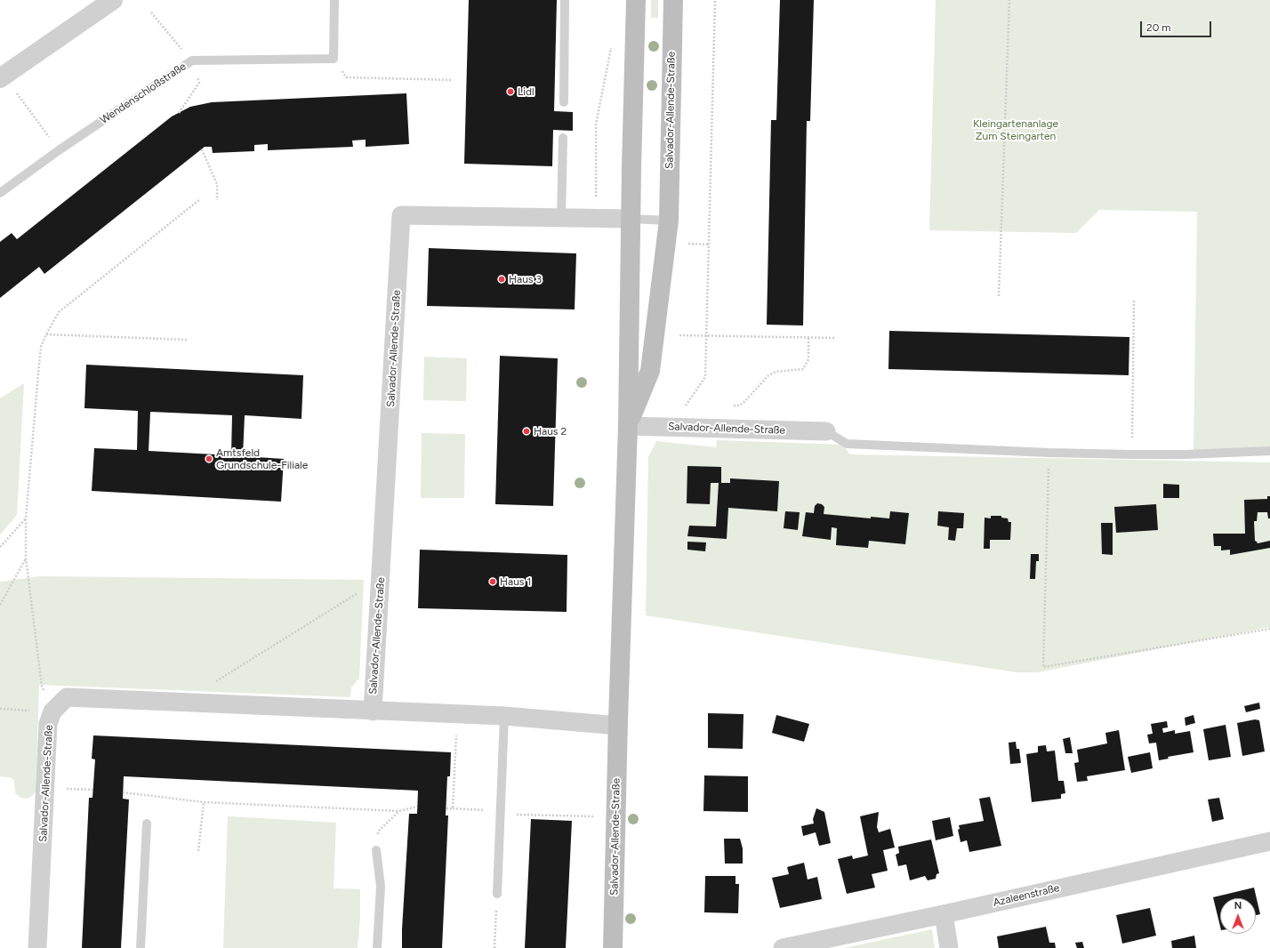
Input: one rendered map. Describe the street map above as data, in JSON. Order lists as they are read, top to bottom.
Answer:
{
  "streets": {
    "main road": ["Salvador-Allende-Straße"],
    "street": ["Azaleenstraße"],
    "lane": ["Wendenschloßstraße"]
  },
  "parks": ["Kleingartenanlage Zum Steingarten"],
  "places": [
    "Lidl",
    "Haus 3",
    "Haus 2",
    "Amtsfeld Grundschule-Filiale",
    "Haus 1"
  ],
  "scale_bar": "20 m",
  "north": "top"
}
